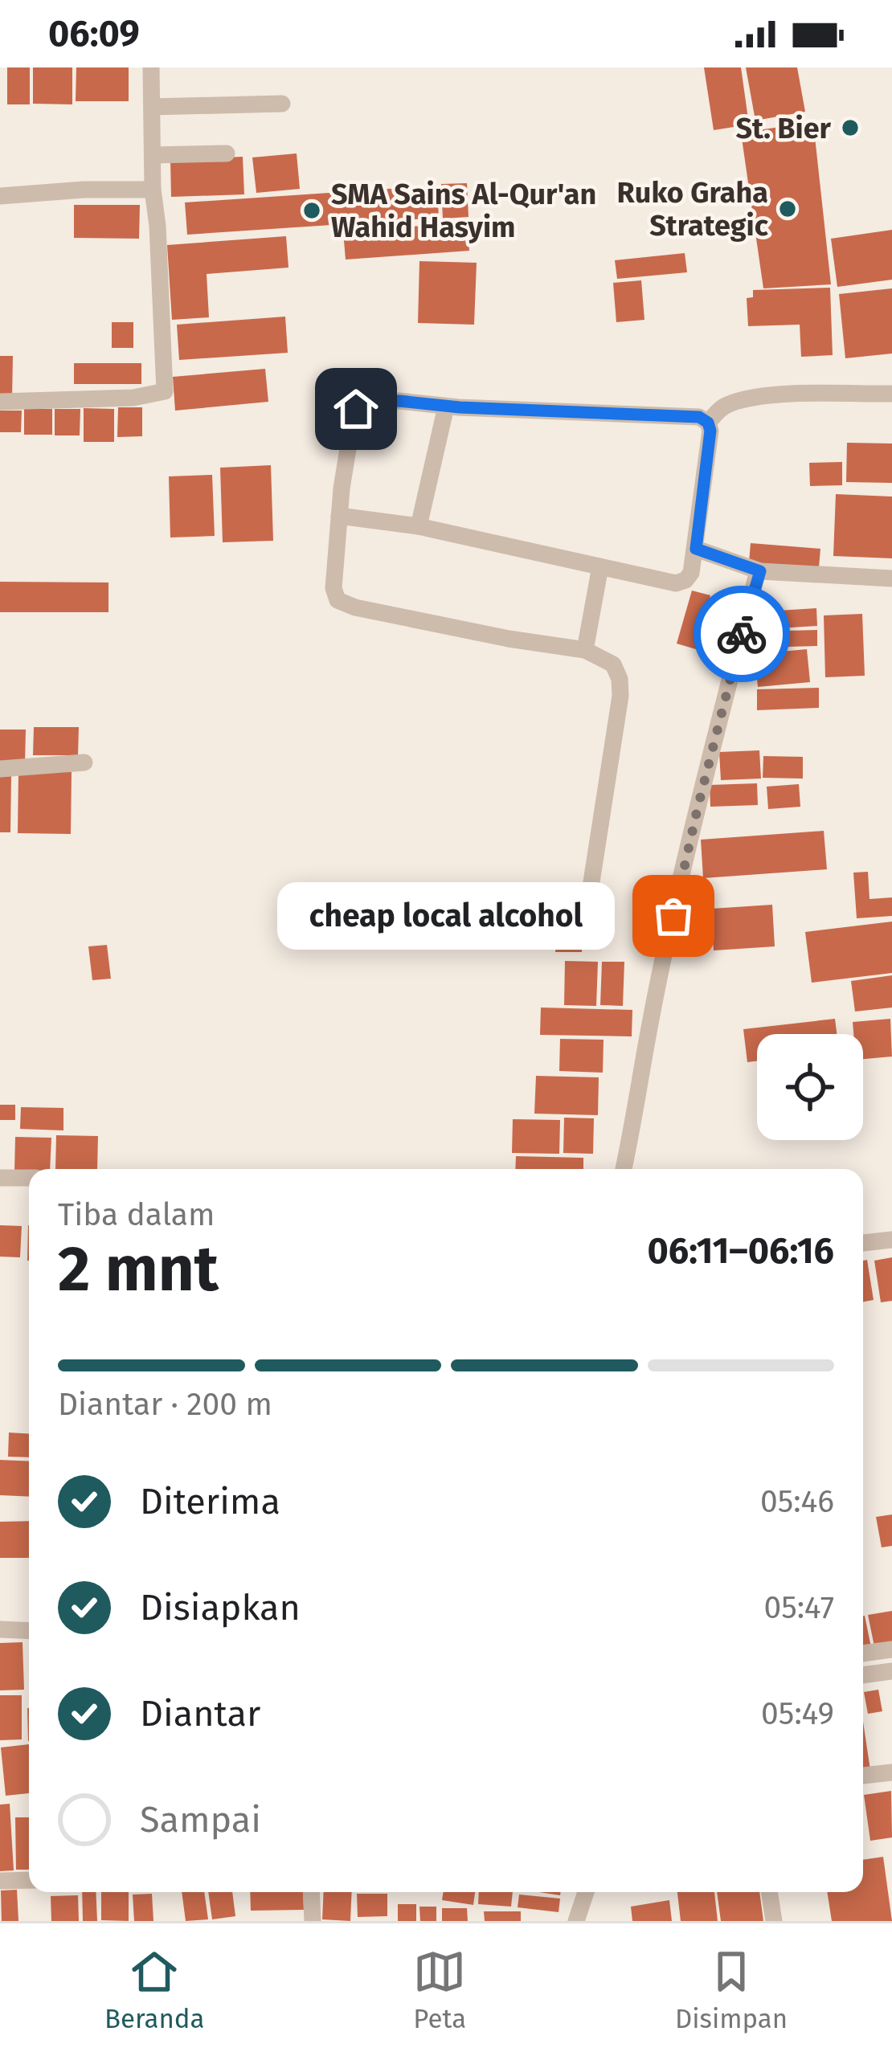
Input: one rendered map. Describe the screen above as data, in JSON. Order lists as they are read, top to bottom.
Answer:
{
  "places": [
    "St. Bier",
    "Ruko Graha Strategic",
    "SMA Sains Al-Qur'an Wahid Hasyim",
    "cheap local alcohol"
  ],
  "page": {
    "status": "06:09",
    "bubble": "cheap local alcohol",
    "heading": ["2 mnt", "Tiba dalam", "06:11–06:16"],
    "bar": "Diantar · 200 m",
    "list": [
      ["Diterima", "05:46"],
      ["Disiapkan", "05:47"],
      ["Diantar", "05:49"],
      "Sampai"
    ],
    "tabs": ["Beranda", "Peta", "Disimpan"]
  }
}
